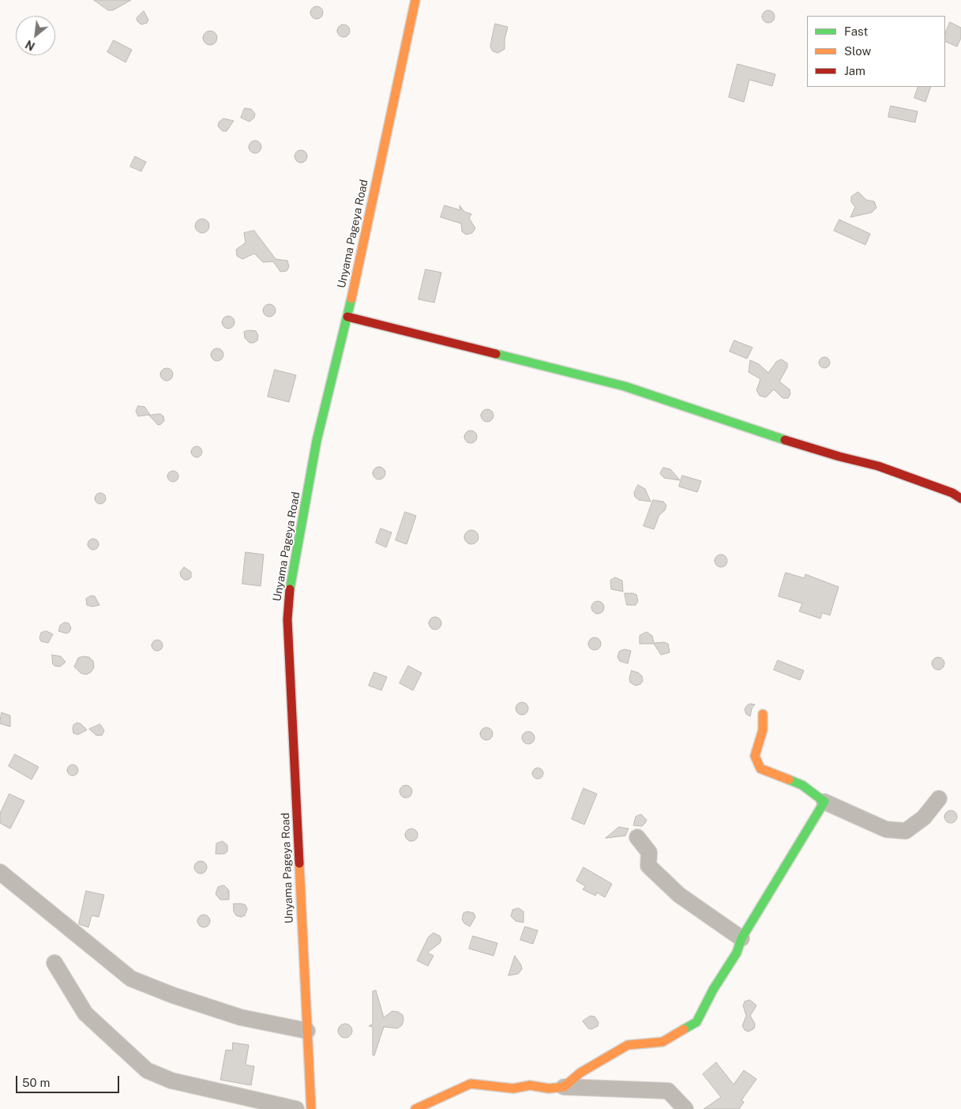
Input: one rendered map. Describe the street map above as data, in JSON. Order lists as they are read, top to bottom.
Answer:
{
  "streets": {
    "street": ["Unyama Pageya Road"]
  },
  "legend": ["Fast", "Slow", "Jam"],
  "scale_bar": "50 m",
  "north": "bottom left"
}
